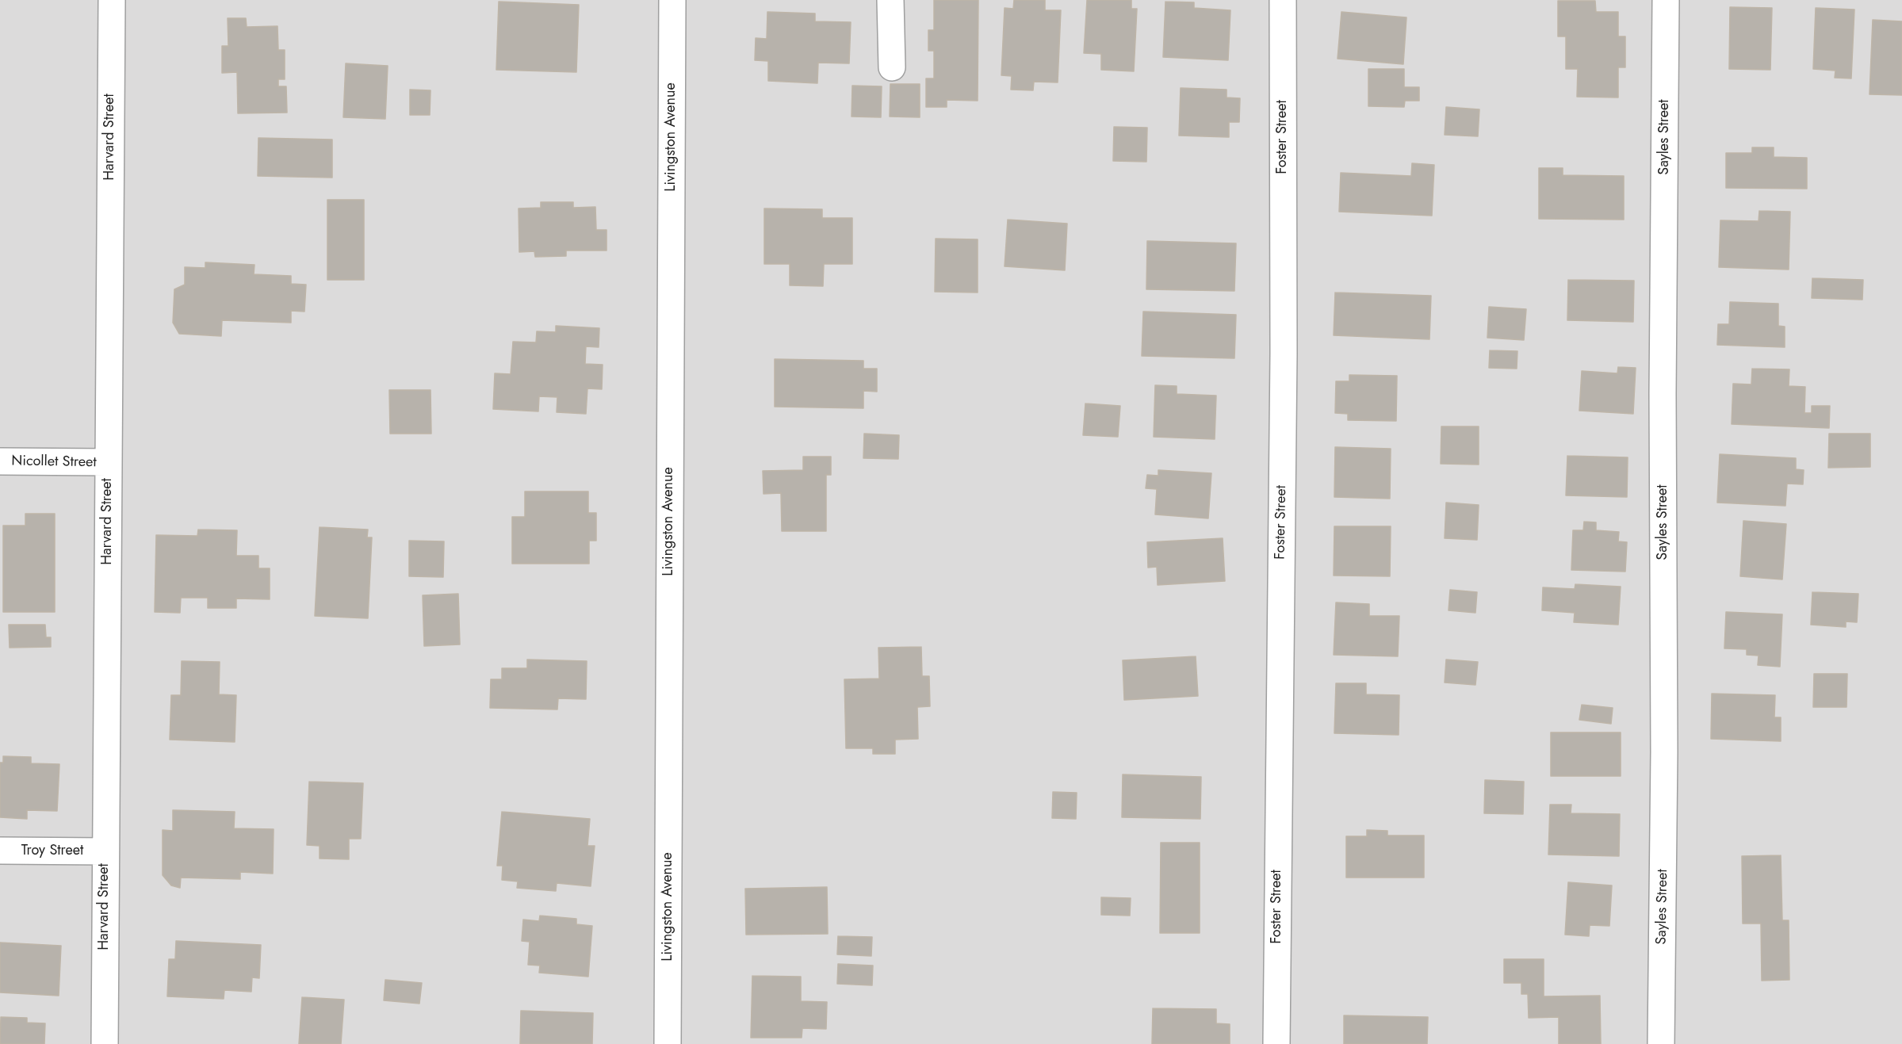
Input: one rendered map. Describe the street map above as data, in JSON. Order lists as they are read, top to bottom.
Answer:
{
  "streets": {
    "street": [
      "Harvard Street",
      "Livingston Avenue",
      "Foster Street",
      "Sayles Street",
      "Nicollet Street",
      "Troy Street"
    ]
  },
  "crossings": [
    ["Harvard Street", "Nicollet Street"],
    ["Harvard Street", "Troy Street"]
  ]
}
